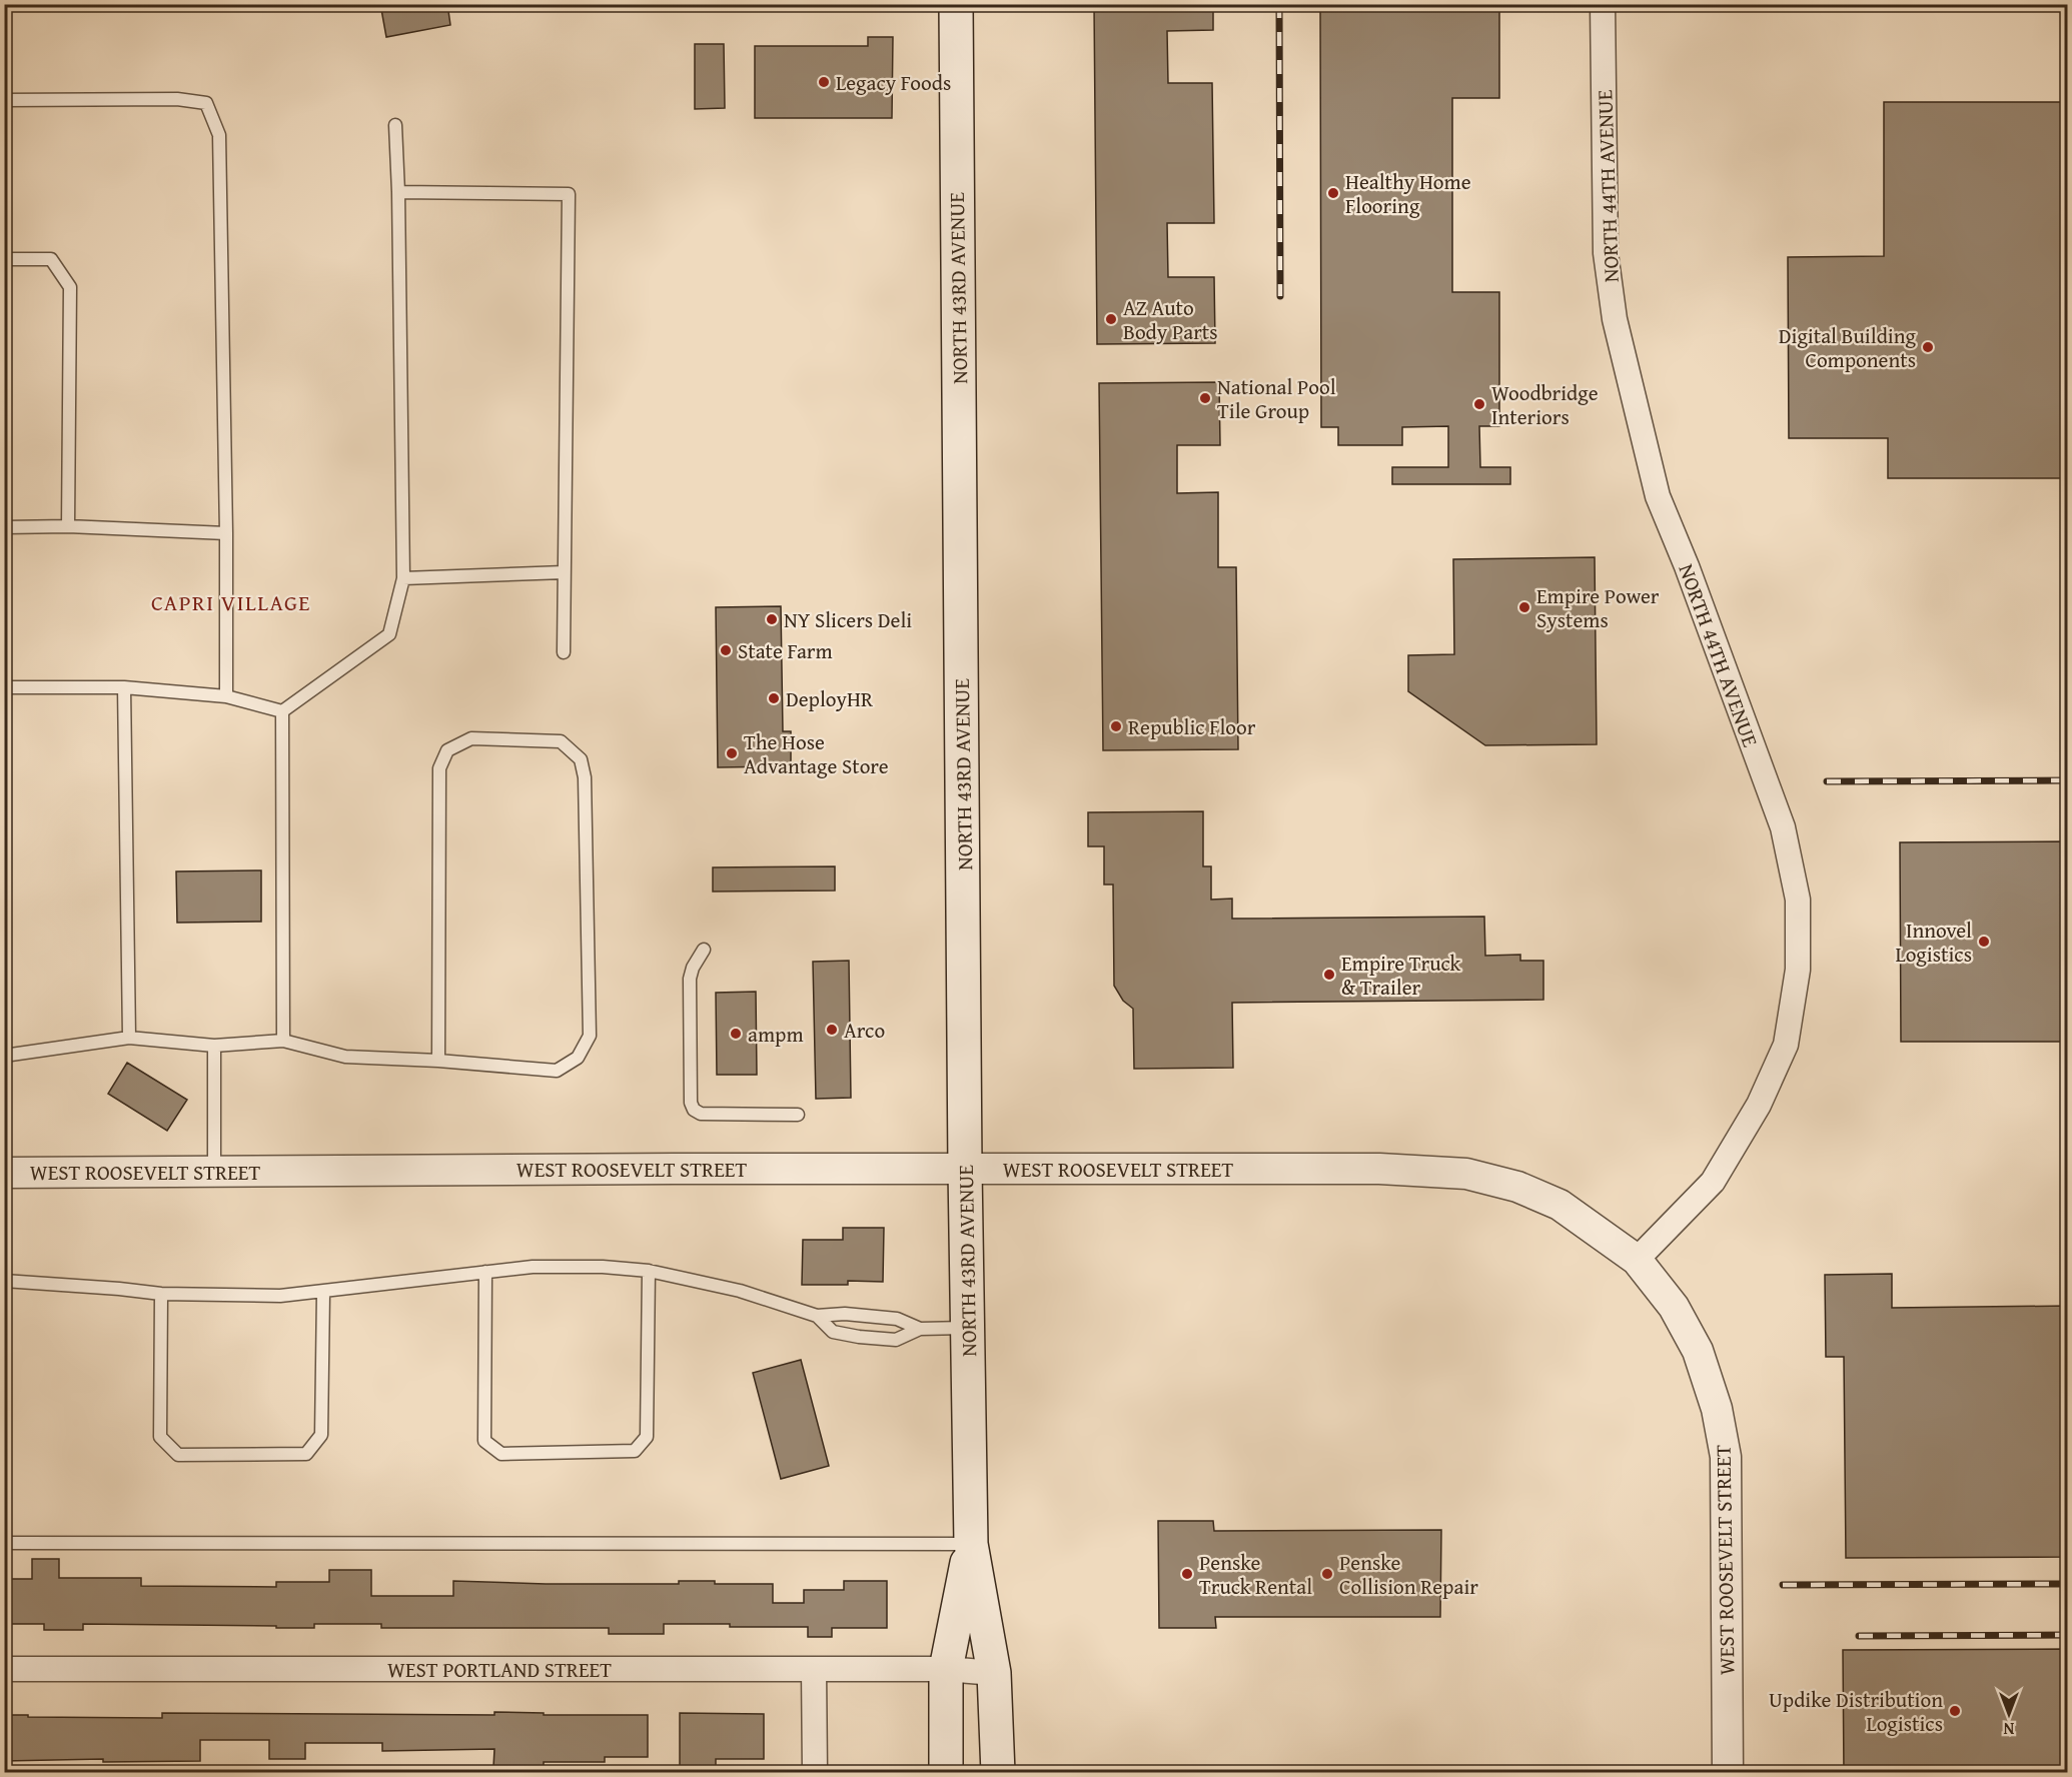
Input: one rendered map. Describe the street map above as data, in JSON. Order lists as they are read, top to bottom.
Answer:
{
  "streets": {
    "main road": ["NORTH 43RD AVENUE"],
    "street": ["NORTH 44TH AVENUE", "WEST ROOSEVELT STREET", "WEST PORTLAND STREET"]
  },
  "crossings": [
    ["NORTH 44TH AVENUE", "WEST ROOSEVELT STREET"],
    ["NORTH 43RD AVENUE", "WEST ROOSEVELT STREET"],
    ["NORTH 43RD AVENUE", "WEST PORTLAND STREET"]
  ],
  "districts": ["CAPRI VILLAGE"],
  "places": [
    "Legacy Foods",
    "Healthy Home Flooring",
    "AZ Auto Body Parts",
    "Digital Building Components",
    "National Pool Tile Group",
    "Woodbridge Interiors",
    "Empire Power Systems",
    "NY Slicers Deli",
    "State Farm",
    "DeployHR",
    "Republic Floor",
    "The Hose Advantage Store",
    "Innovel Logistics",
    "Empire Truck & Trailer",
    "Arco",
    "ampm",
    "Penske Truck Rental",
    "Penske Collision Repair",
    "Updike Distribution Logistics"
  ],
  "north": "bottom"
}
